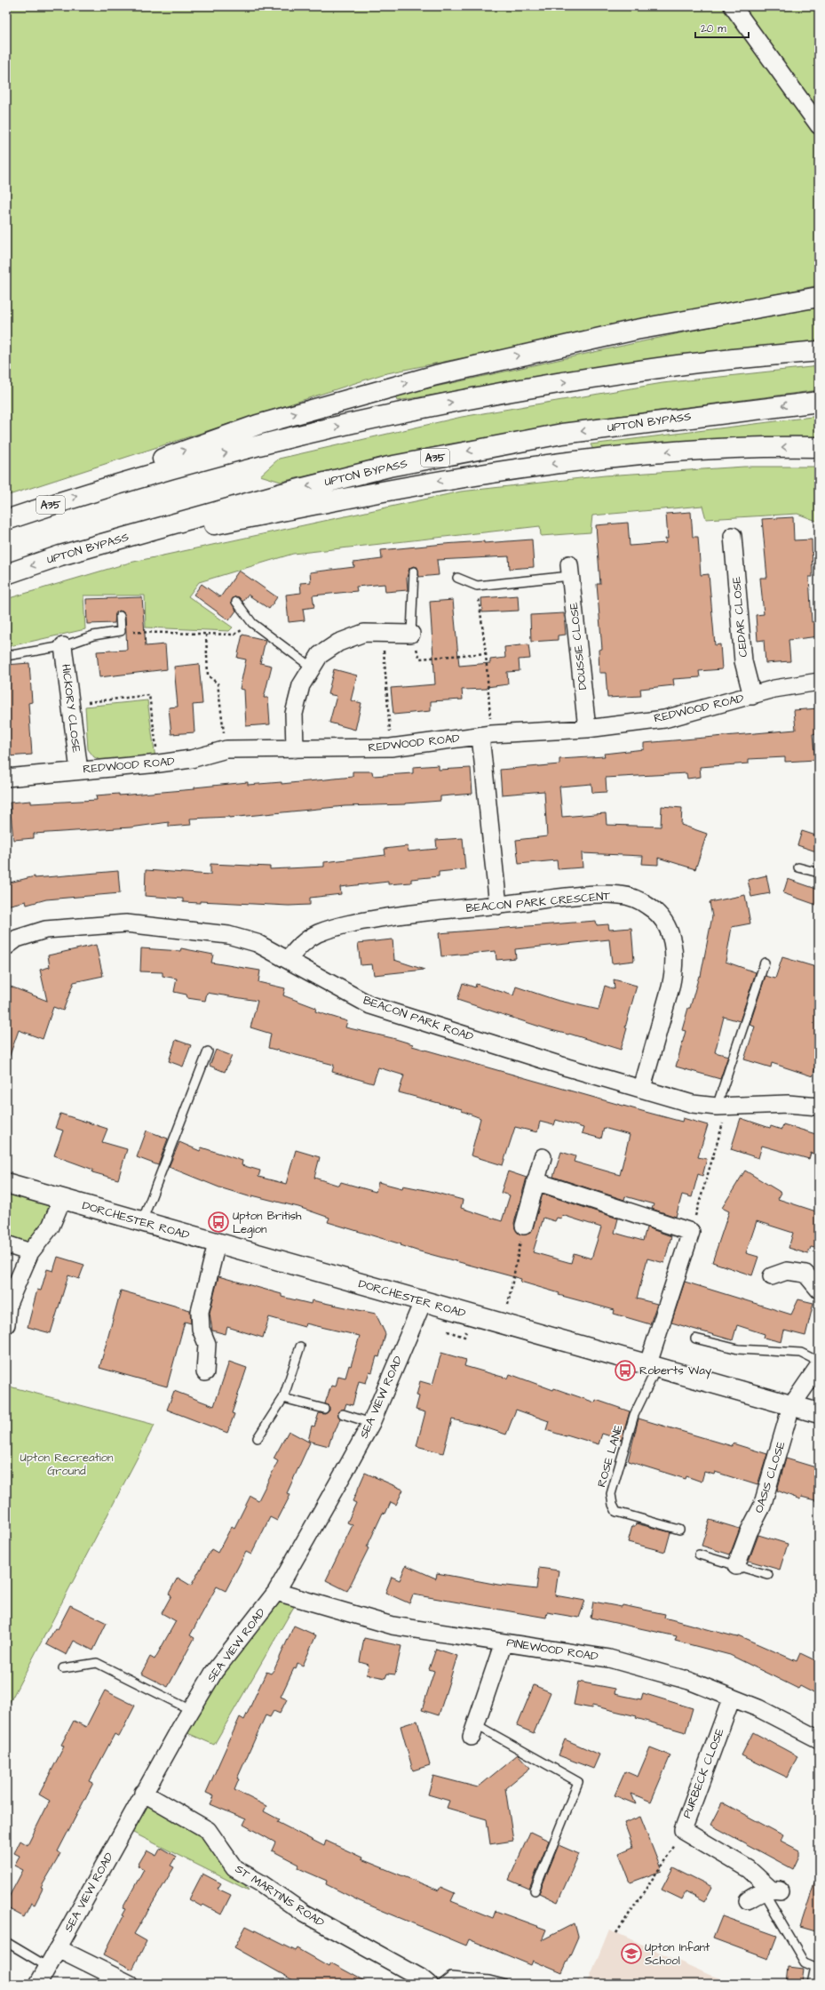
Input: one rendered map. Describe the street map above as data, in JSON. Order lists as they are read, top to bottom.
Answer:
{
  "streets": {
    "main road": ["UPTON BYPASS", "A35", "DORCHESTER ROAD"],
    "street": [
      "CEDAR CLOSE",
      "DOUSSIE CLOSE",
      "HICKORY CLOSE",
      "REDWOOD ROAD",
      "BEACON PARK CRESCENT",
      "BEACON PARK ROAD",
      "SEA VIEW ROAD",
      "OASIS CLOSE",
      "PINEWOOD ROAD",
      "PURBECK CLOSE",
      "ST MARTINS ROAD"
    ],
    "lane": ["ROSE LANE"]
  },
  "crossings": [
    ["UPTON BYPASS", "A35"],
    ["CEDAR CLOSE", "REDWOOD ROAD"],
    ["DOUSSIE CLOSE", "REDWOOD ROAD"],
    ["HICKORY CLOSE", "REDWOOD ROAD"],
    ["BEACON PARK CRESCENT", "BEACON PARK ROAD"],
    ["DORCHESTER ROAD", "SEA VIEW ROAD"],
    ["DORCHESTER ROAD", "ROSE LANE"],
    ["DORCHESTER ROAD", "OASIS CLOSE"],
    ["SEA VIEW ROAD", "PINEWOOD ROAD"],
    ["SEA VIEW ROAD", "ST MARTINS ROAD"],
    ["PINEWOOD ROAD", "PURBECK CLOSE"]
  ],
  "parks": ["Upton Recreation Ground"],
  "places": {
    "bus stop": ["Upton British Legion", "Roberts Way"],
    "school or university": ["Upton Infant School"]
  },
  "scale_bar": "20 m"
}
